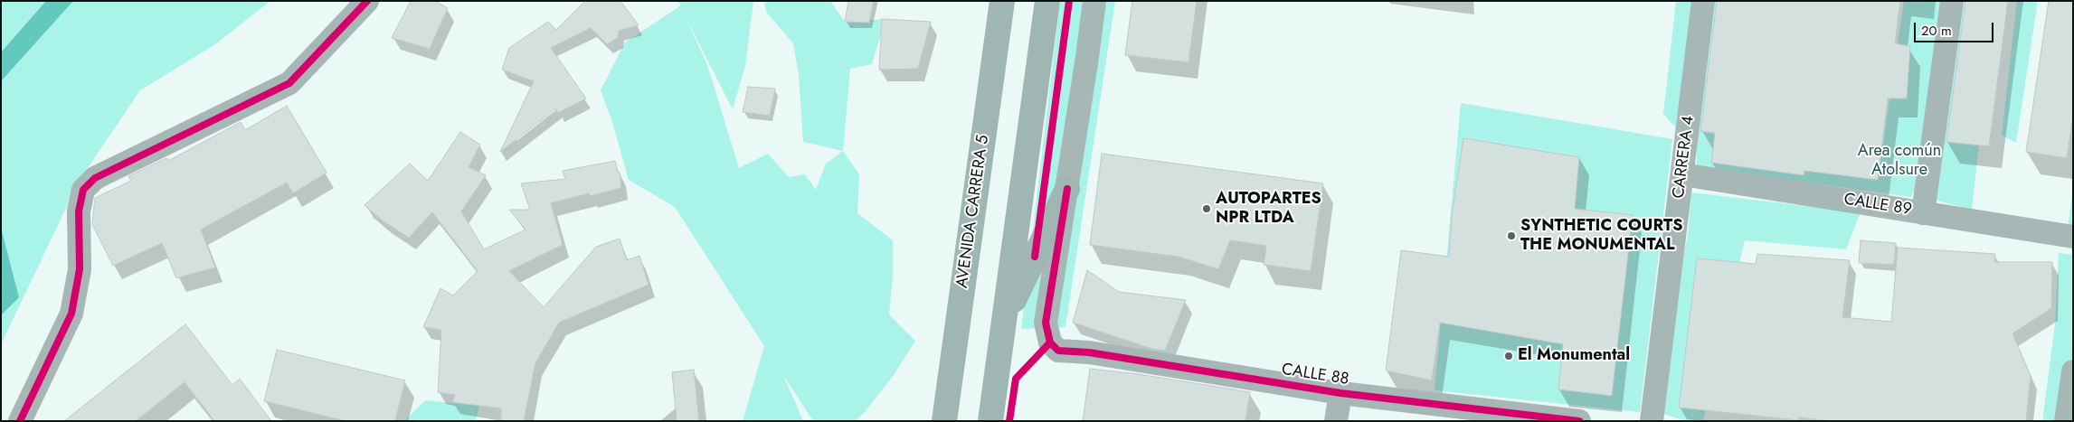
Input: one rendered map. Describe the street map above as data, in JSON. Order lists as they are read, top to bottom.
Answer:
{
  "streets": {
    "main road": ["AVENIDA CARRERA 5"],
    "street": ["CARRERA 4", "CALLE 89", "CALLE 88"]
  },
  "crossings": [
    ["CARRERA 4", "CALLE 89"]
  ],
  "parks": ["Area común Atolsure"],
  "places": ["AUTOPARTES NPR LTDA", "SYNTHETIC COURTS THE MONUMENTAL", "El Monumental"],
  "scale_bar": "20 m"
}
